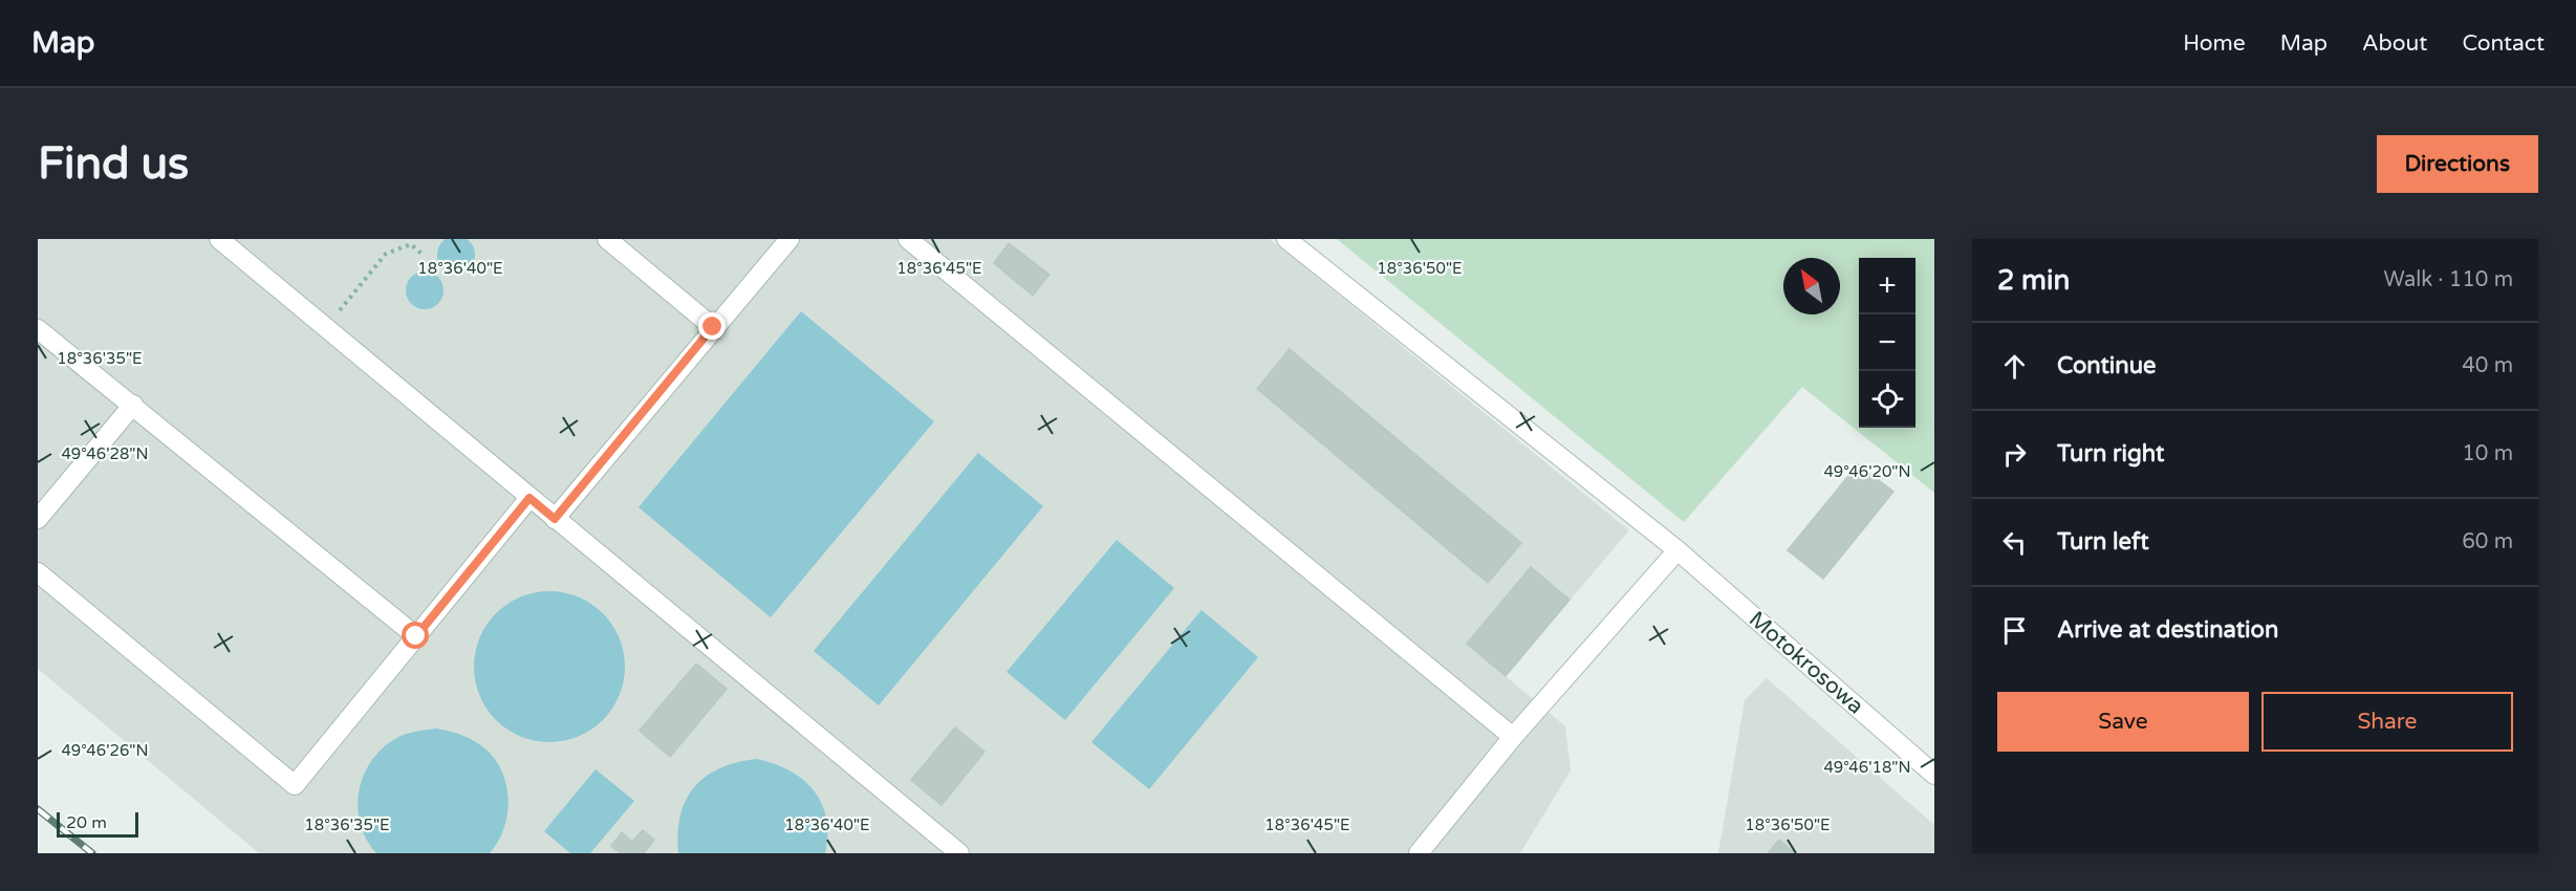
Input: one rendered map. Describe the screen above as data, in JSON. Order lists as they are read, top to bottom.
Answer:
{
  "streets": {
    "street": ["Motokrosowa"]
  },
  "scale_bar": "20 m",
  "north": "top left",
  "page": {
    "header": "Map",
    "nav": [
      "Home",
      "Map",
      "About",
      "Contact"
    ],
    "buttons": [
      "Directions",
      ["Save", "Share"]
    ],
    "title": "Find us",
    "heading": ["2 min", "Walk · 110 m"],
    "map_buttons": ["+", "−"],
    "list": [
      ["Continue", "40 m"],
      ["Turn right", "10 m"],
      ["Turn left", "60 m"],
      "Arrive at destination"
    ],
    "scale": "20 m"
  },
  "coordinates": [
    "18°36'40\"E",
    "18°36'45\"E",
    "18°36'50\"E",
    "18°36'35\"E",
    "49°46'28\"N",
    "49°46'20\"N",
    "49°46'26\"N",
    "49°46'18\"N"
  ]
}
